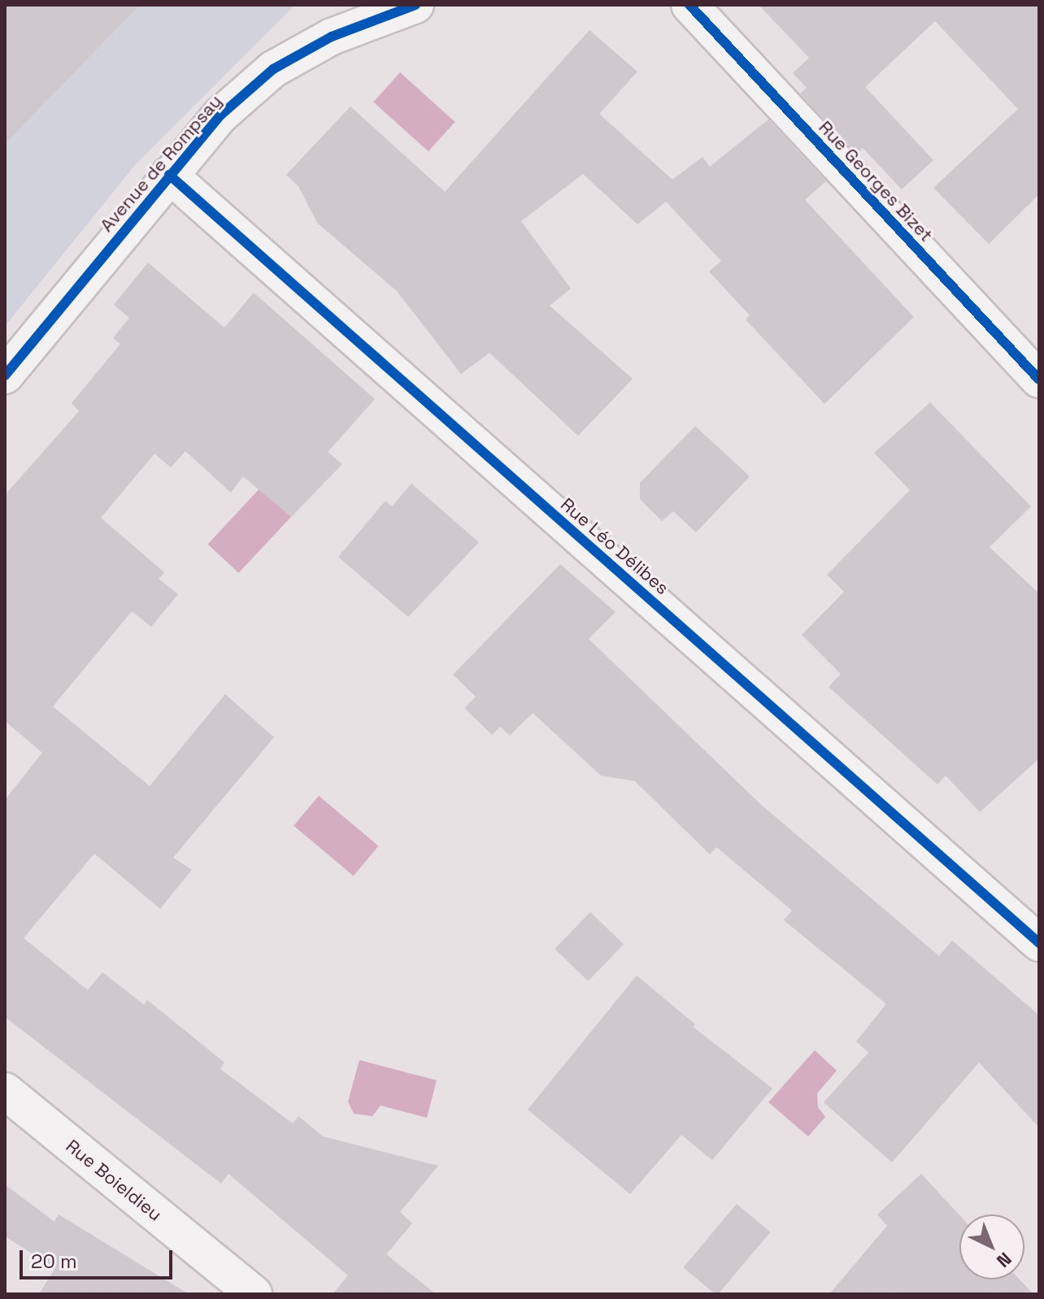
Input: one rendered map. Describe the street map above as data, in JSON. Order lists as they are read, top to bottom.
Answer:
{
  "streets": {
    "street": [
      "Avenue de Rompsay",
      "Rue Georges Bizet",
      "Rue Léo Délibes",
      "Rue Boieldieu"
    ]
  },
  "crossings": [
    ["Avenue de Rompsay", "Rue Léo Délibes"]
  ],
  "scale_bar": "20 m",
  "north": "bottom right"
}
